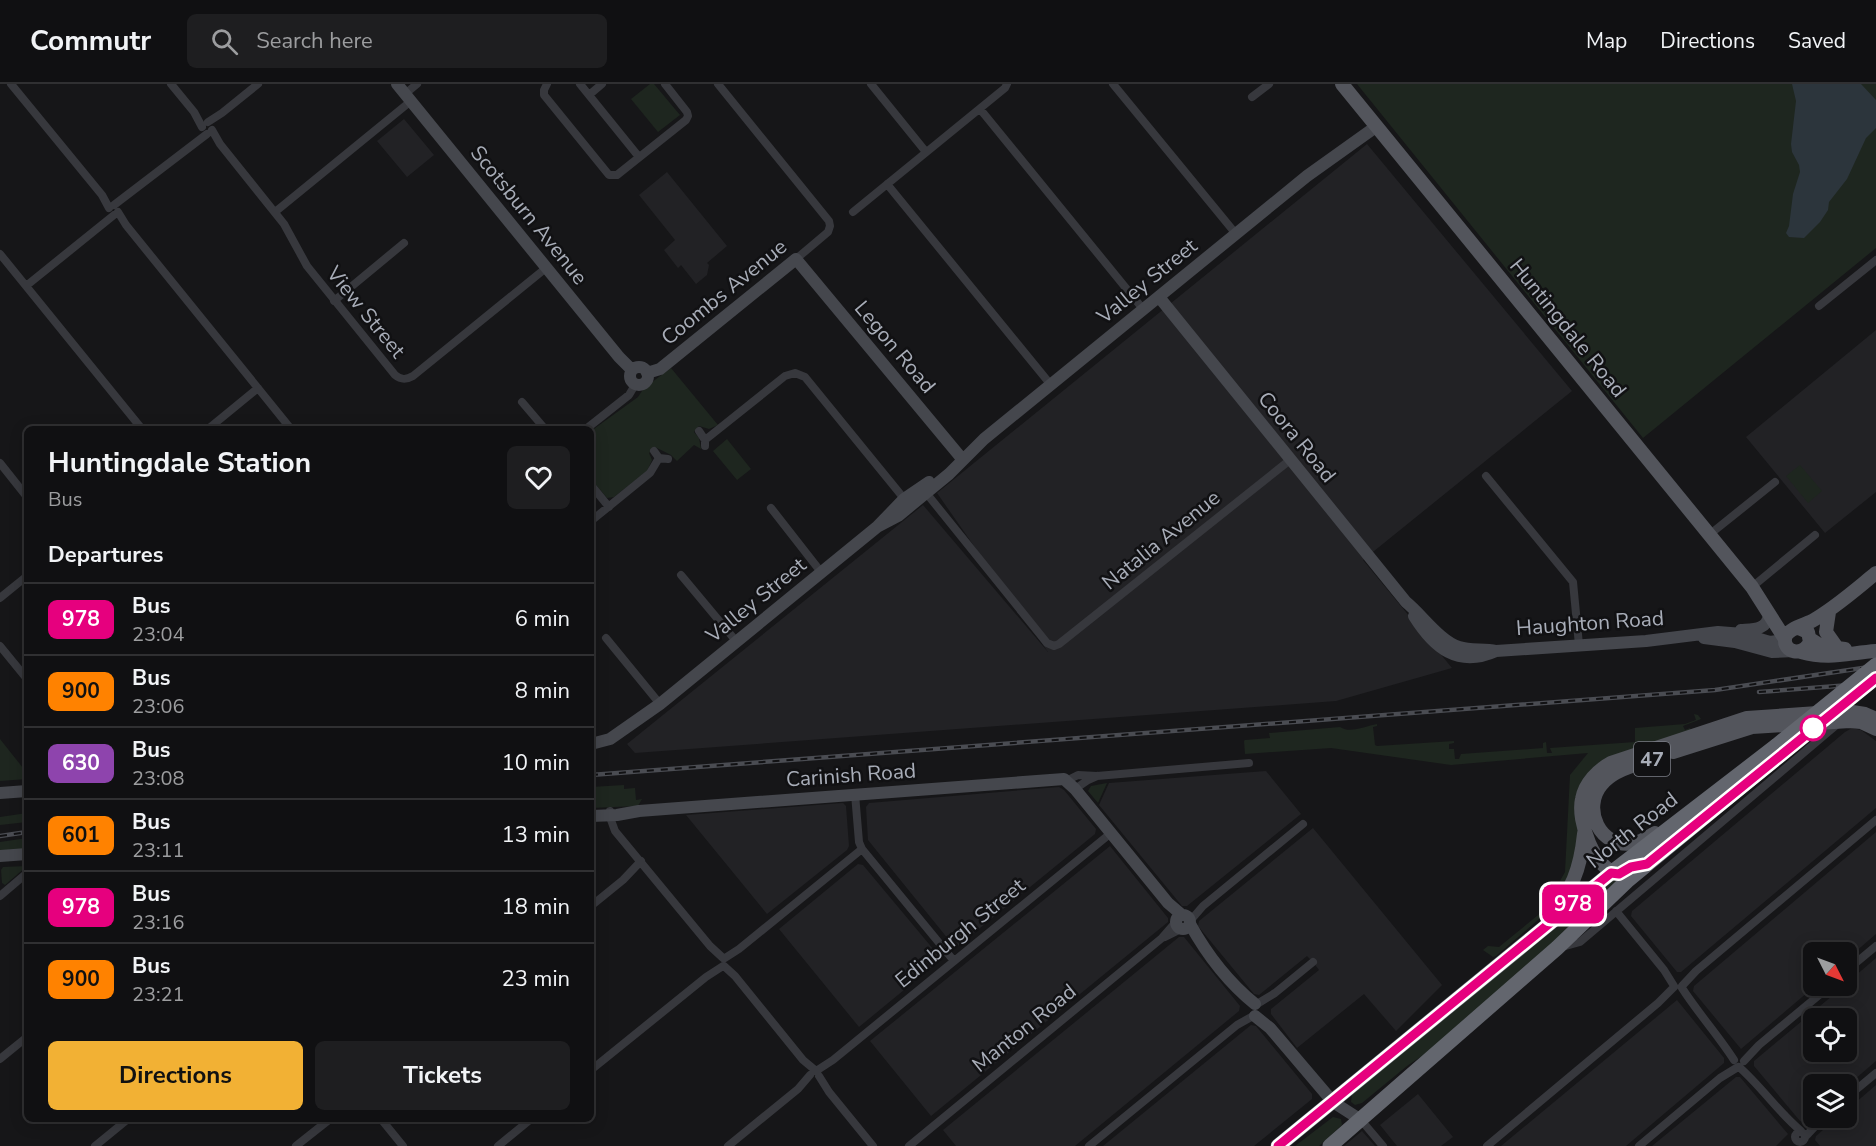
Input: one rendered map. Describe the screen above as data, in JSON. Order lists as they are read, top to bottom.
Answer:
{
  "streets": {
    "highway": ["North Road"],
    "main road": ["Huntingdale Road", "Haughton Road", "47"],
    "street": [
      "Scotsburn Avenue",
      "Valley Street",
      "Coombs Avenue",
      "View Street",
      "Legon Road",
      "Coora Road",
      "Natalia Avenue",
      "Carinish Road",
      "Edinburgh Street",
      "Manton Road"
    ]
  },
  "crossings": [
    ["Scotsburn Avenue", "Coombs Avenue"],
    ["Scotsburn Avenue", "View Street"],
    ["Valley Street", "Huntingdale Road"],
    ["Valley Street", "Legon Road"],
    ["Valley Street", "Coora Road"],
    ["Valley Street", "Natalia Avenue"],
    ["Coombs Avenue", "Legon Road"],
    ["Huntingdale Road", "Haughton Road"],
    ["Coora Road", "Natalia Avenue"],
    ["Coora Road", "Haughton Road"],
    ["47", "North Road"]
  ],
  "lines": ["bus line 978"],
  "north": "bottom right",
  "page": {
    "header": "Commutr",
    "search": "Search here",
    "nav": ["Map", "Directions", "Saved"],
    "on_map": "978",
    "heading": [
      ["Huntingdale Station", "Bus"],
      "Departures"
    ],
    "list": [
      {
        "mark": "978",
        "name": "Bus",
        "note": "23:04",
        "value": "6 min"
      },
      {
        "mark": "900",
        "name": "Bus",
        "note": "23:06",
        "value": "8 min"
      },
      {
        "mark": "630",
        "name": "Bus",
        "note": "23:08",
        "value": "10 min"
      },
      {
        "mark": "601",
        "name": "Bus",
        "note": "23:11",
        "value": "13 min"
      },
      {
        "mark": "978",
        "name": "Bus",
        "note": "23:16",
        "value": "18 min"
      },
      {
        "mark": "900",
        "name": "Bus",
        "note": "23:21",
        "value": "23 min"
      }
    ],
    "buttons": ["Directions", "Tickets"]
  }
}
